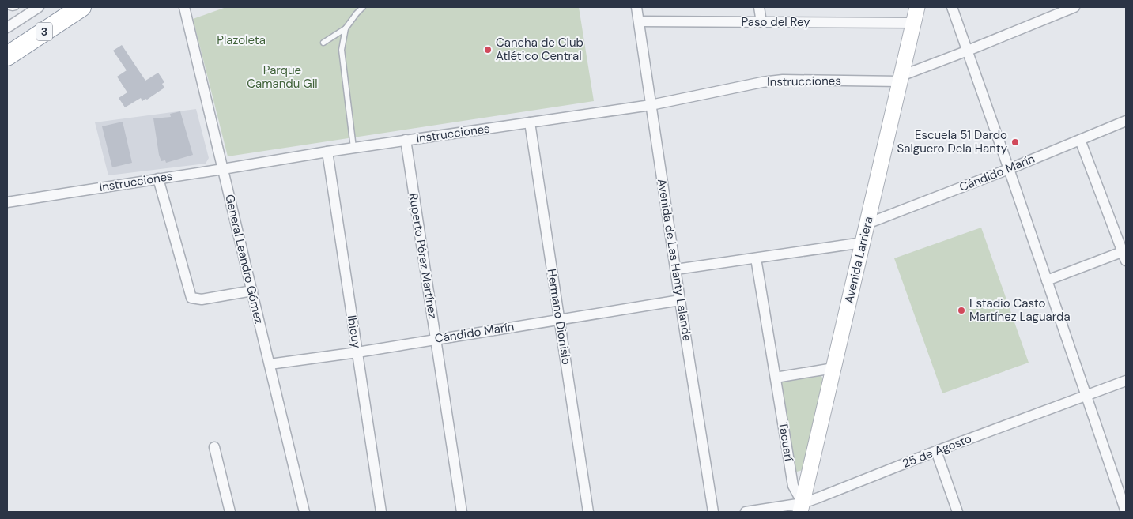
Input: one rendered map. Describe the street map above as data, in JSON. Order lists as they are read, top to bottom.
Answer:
{
  "streets": {
    "highway": ["3"],
    "street": [
      "Paso del Rey",
      "Instrucciones",
      "Cándido Marín",
      "Ruperto Pérez Martínez",
      "General Leandro Gómez",
      "Avenida de Las Hanty Lalande",
      "Avenida Larriera",
      "Hermano Dionisio",
      "Ibicuy",
      "Tacuarí",
      "25 de Agosto"
    ]
  },
  "crossings": [
    ["Paso del Rey", "Avenida de Las Hanty Lalande"],
    ["Paso del Rey", "Avenida Larriera"],
    ["Instrucciones", "Ruperto Pérez Martínez"],
    ["Instrucciones", "General Leandro Gómez"],
    ["Instrucciones", "Avenida de Las Hanty Lalande"],
    ["Instrucciones", "Avenida Larriera"],
    ["Instrucciones", "Hermano Dionisio"],
    ["Instrucciones", "Ibicuy"],
    ["Cándido Marín", "Ruperto Pérez Martínez"],
    ["Cándido Marín", "General Leandro Gómez"],
    ["Cándido Marín", "Avenida de Las Hanty Lalande"],
    ["Cándido Marín", "Avenida Larriera"],
    ["Cándido Marín", "Hermano Dionisio"],
    ["Cándido Marín", "Ibicuy"],
    ["Avenida Larriera", "Tacuarí"],
    ["Avenida Larriera", "25 de Agosto"],
    ["Tacuarí", "25 de Agosto"]
  ],
  "parks": ["Plazoleta", "Parque Camandu Gil"],
  "places": ["Cancha de Club Atlético Central", "Escuela 51 Dardo Salguero Dela Hanty", "Estadio Casto Martínez Laguarda"]
}
